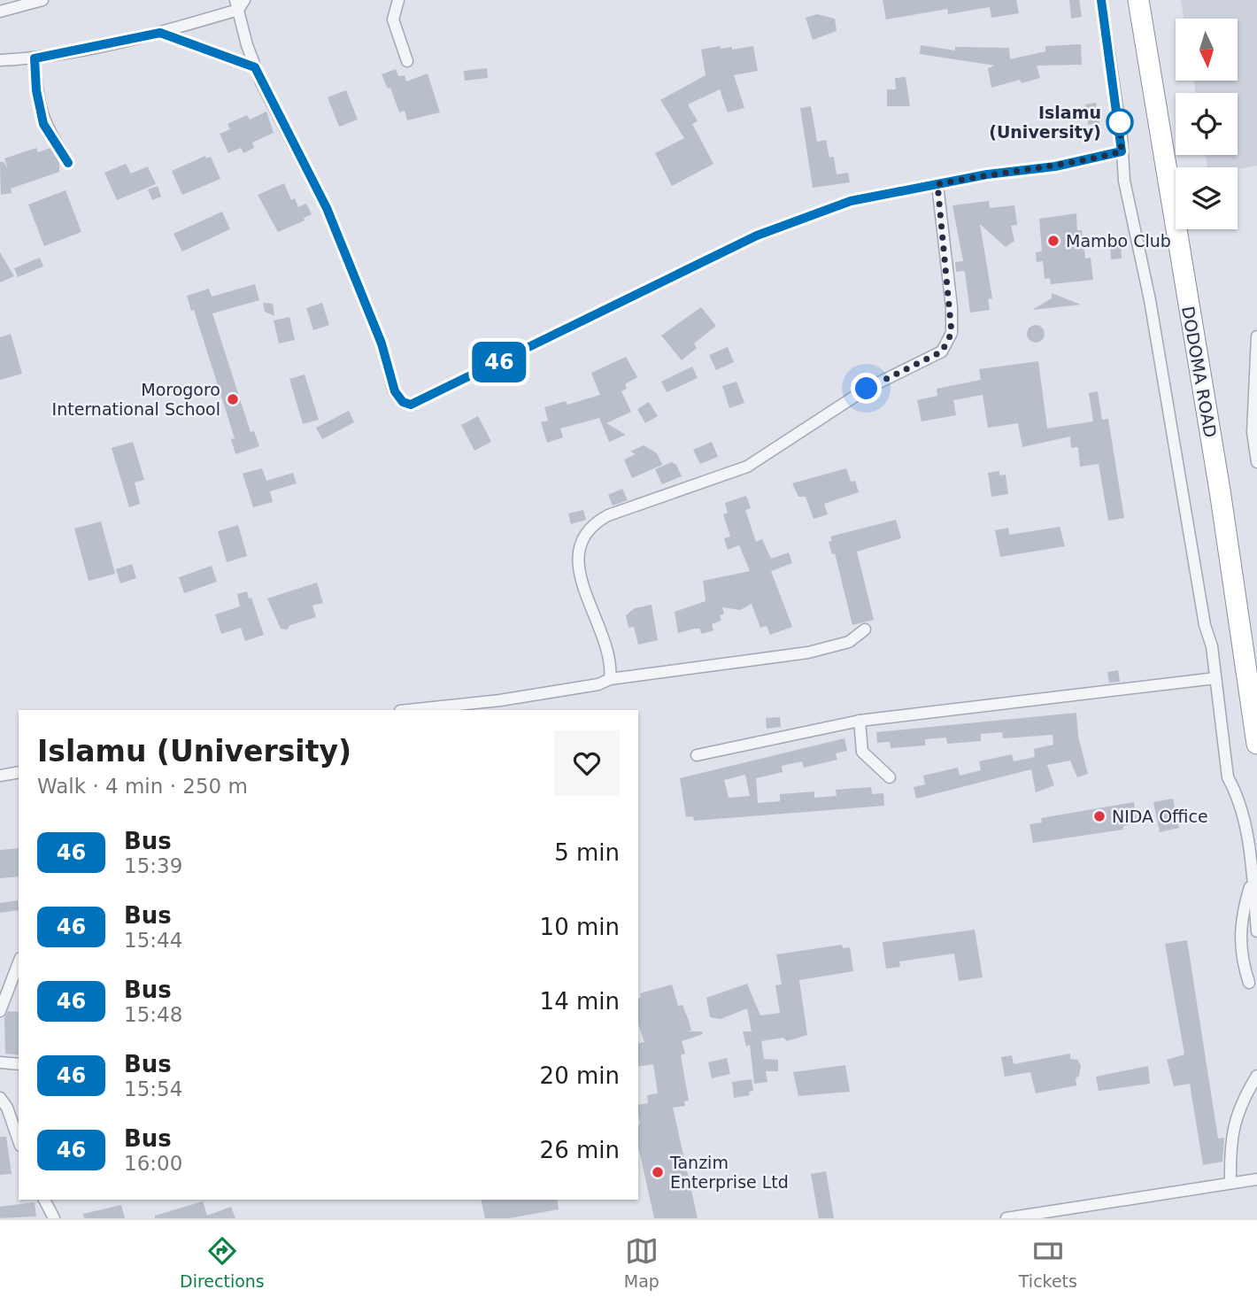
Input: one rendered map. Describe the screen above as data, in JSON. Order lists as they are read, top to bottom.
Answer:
{
  "streets": {
    "highway": ["DODOMA ROAD"]
  },
  "places": [
    "Islamu (University)",
    "Mambo Club",
    "Morogoro International School",
    "NIDA Office",
    "Tanzim Enterprise Ltd"
  ],
  "lines": ["bus line 46"],
  "north": "bottom",
  "page": {
    "on_map": "46",
    "heading": ["Islamu (University)", "Walk · 4 min · 250 m"],
    "list": [
      {
        "mark": "46",
        "name": "Bus",
        "note": "15:39",
        "value": "5 min"
      },
      {
        "mark": "46",
        "name": "Bus",
        "note": "15:44",
        "value": "10 min"
      },
      {
        "mark": "46",
        "name": "Bus",
        "note": "15:48",
        "value": "14 min"
      },
      {
        "mark": "46",
        "name": "Bus",
        "note": "15:54",
        "value": "20 min"
      },
      {
        "mark": "46",
        "name": "Bus",
        "note": "16:00",
        "value": "26 min"
      }
    ],
    "tabs": ["Directions", "Map", "Tickets"]
  }
}
